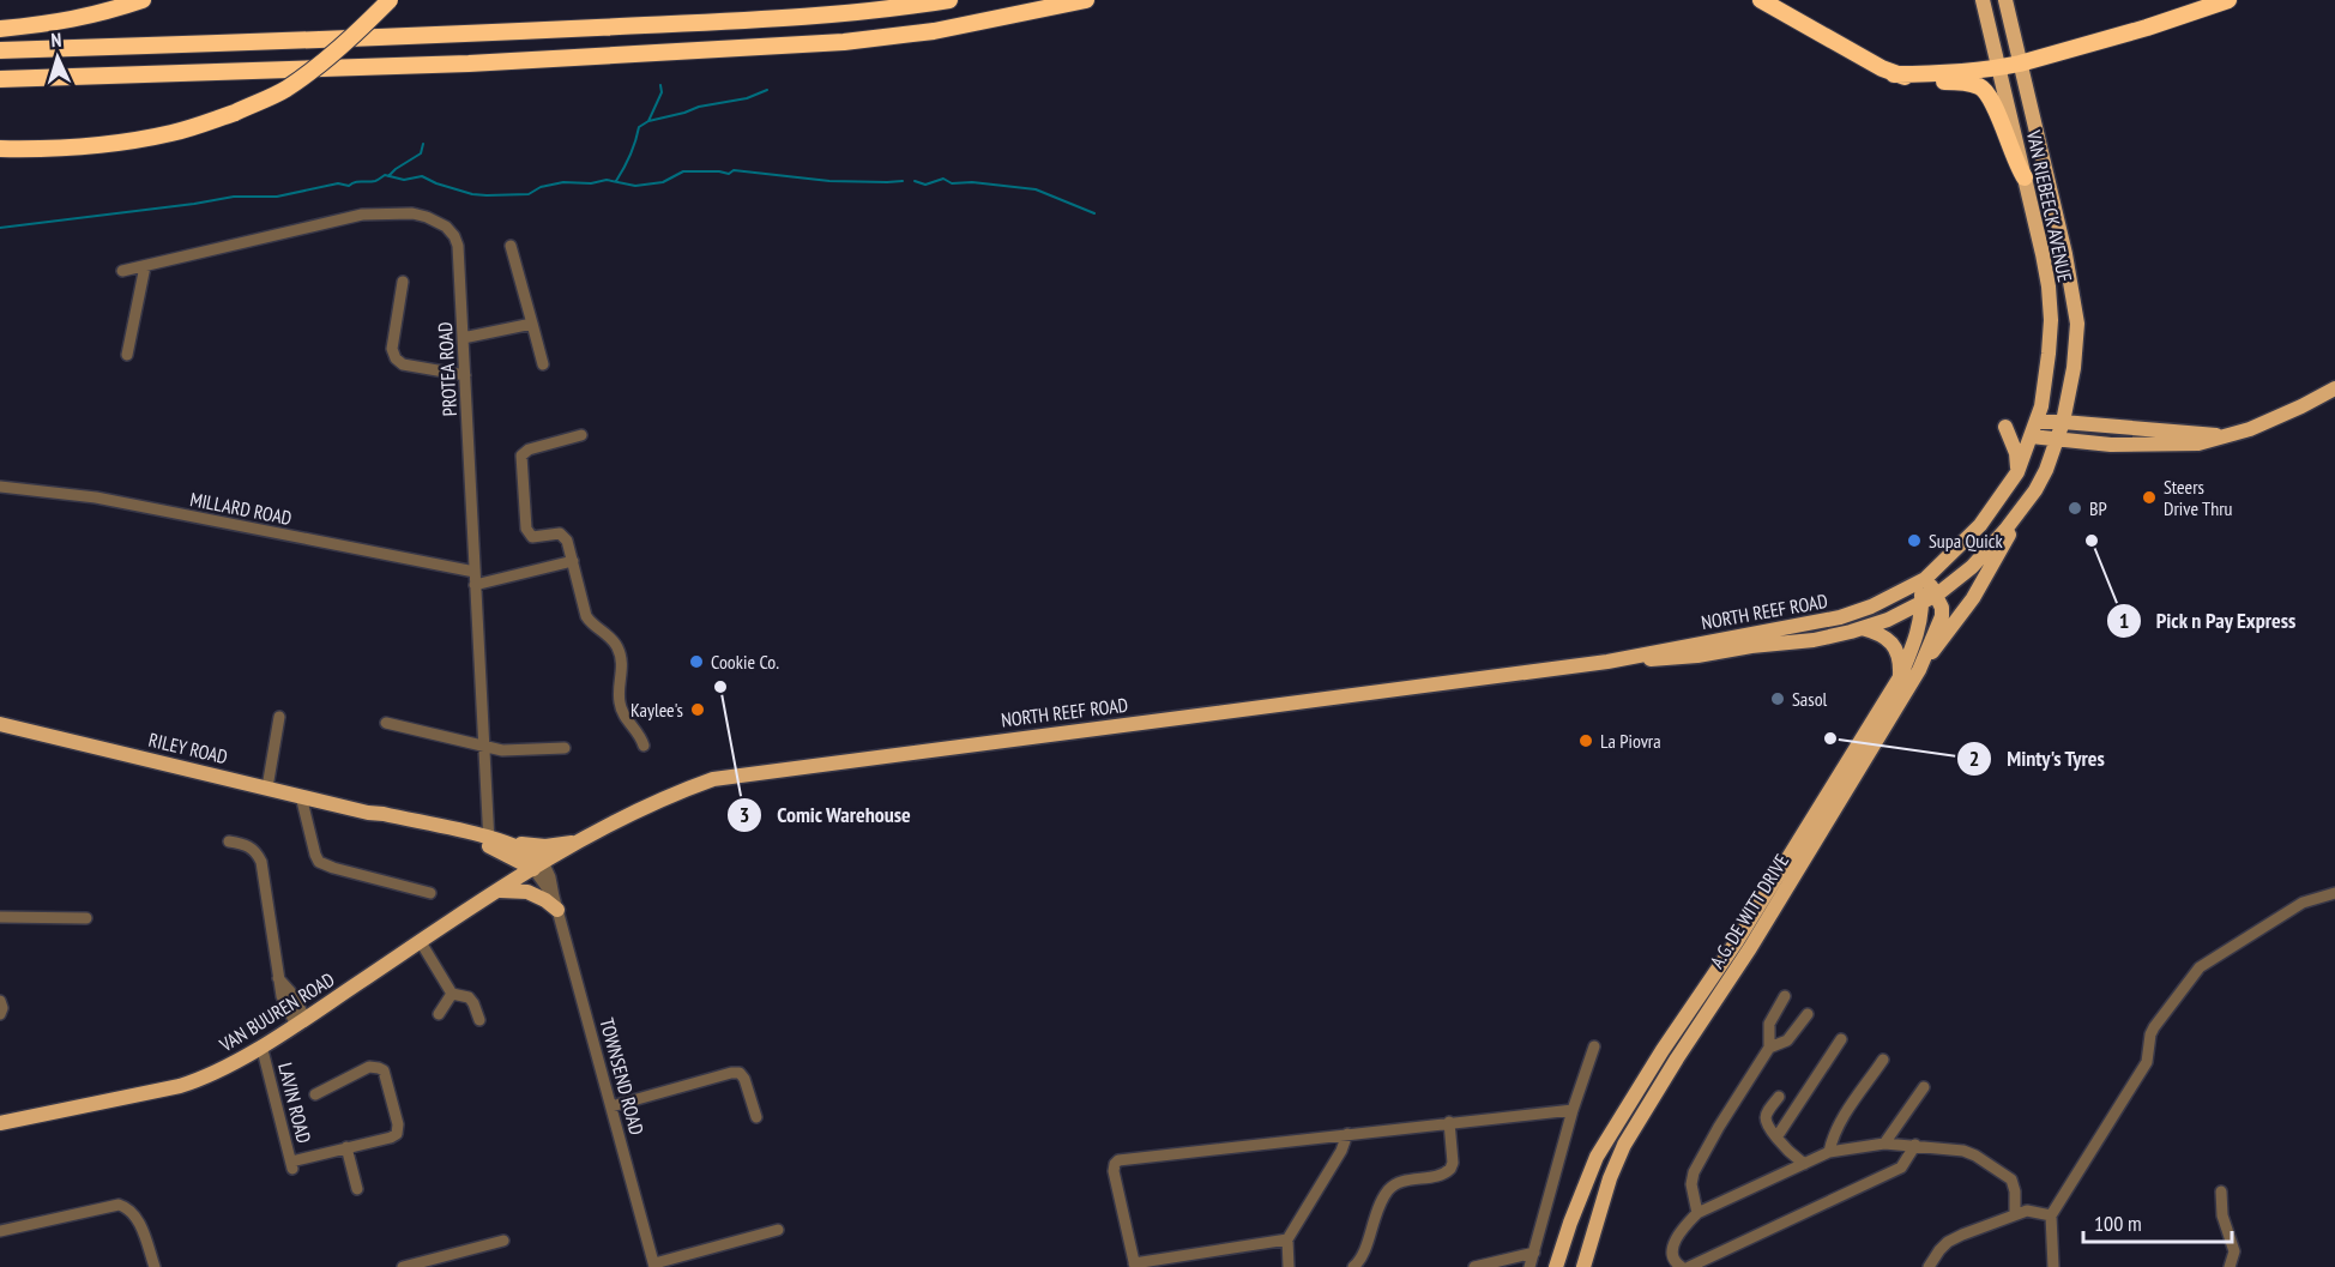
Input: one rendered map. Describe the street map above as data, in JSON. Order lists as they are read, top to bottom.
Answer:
{
  "streets": {
    "main road": [
      "VAN RIEBEECK AVENUE",
      "NORTH REEF ROAD",
      "RILEY ROAD",
      "A.G. DE WITT DRIVE",
      "VAN BUUREN ROAD"
    ],
    "street": [
      "PROTEA ROAD",
      "MILLARD ROAD",
      "TOWNSEND ROAD",
      "LAVIN ROAD"
    ]
  },
  "crossings": [
    ["VAN RIEBEECK AVENUE", "NORTH REEF ROAD"],
    ["PROTEA ROAD", "MILLARD ROAD"],
    ["PROTEA ROAD", "RILEY ROAD"],
    ["NORTH REEF ROAD", "RILEY ROAD"],
    ["NORTH REEF ROAD", "A.G. DE WITT DRIVE"],
    ["NORTH REEF ROAD", "VAN BUUREN ROAD"],
    ["NORTH REEF ROAD", "TOWNSEND ROAD"],
    ["RILEY ROAD", "VAN BUUREN ROAD"],
    ["RILEY ROAD", "TOWNSEND ROAD"],
    ["VAN BUUREN ROAD", "TOWNSEND ROAD"],
    ["VAN BUUREN ROAD", "LAVIN ROAD"]
  ],
  "places": [
    "Steers Drive Thru",
    "BP",
    "Supa Quick",
    "Pick n Pay Express",
    "Cookie Co.",
    "Comic Warehouse",
    "Sasol",
    "Kaylee's",
    "Minty's Tyres",
    "La Piovra"
  ],
  "scale_bar": "100 m",
  "north": "top"
}
